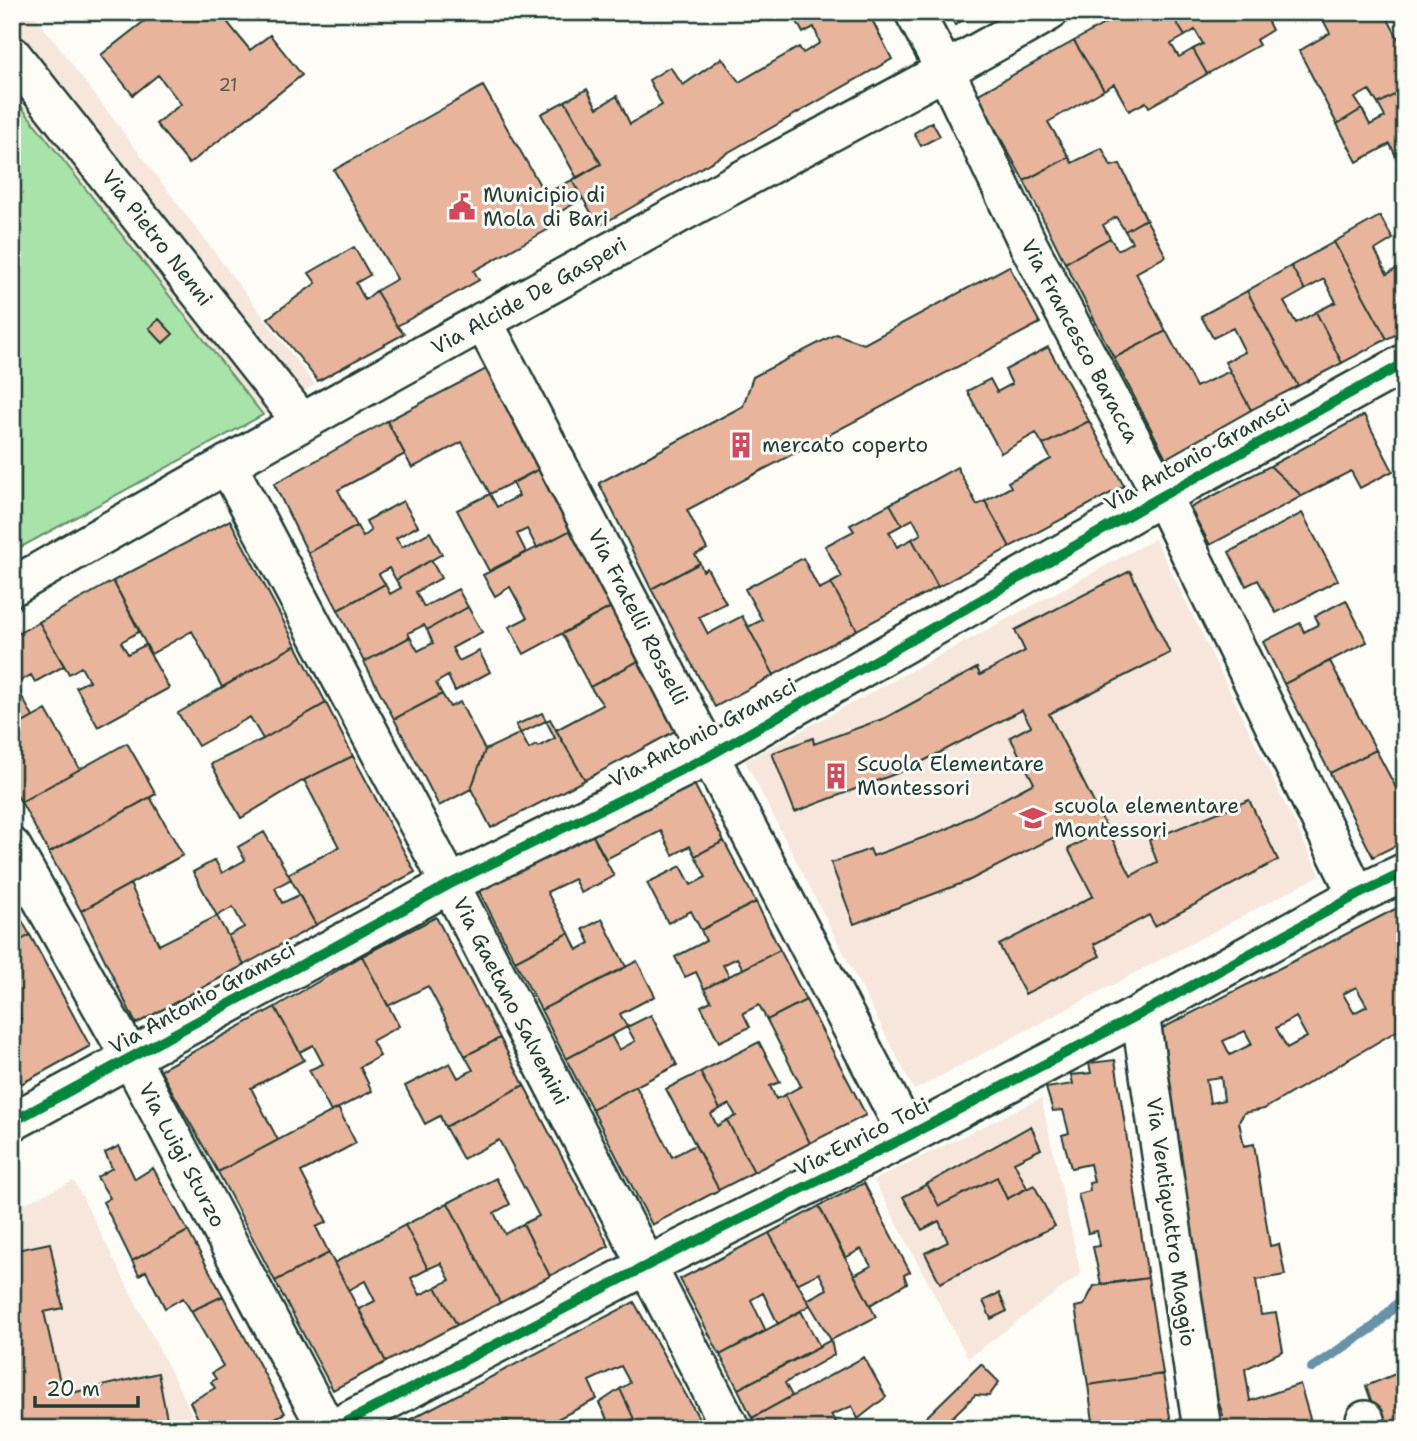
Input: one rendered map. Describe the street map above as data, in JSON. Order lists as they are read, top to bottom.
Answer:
{
  "streets": {
    "street": [
      "Via Pietro Nenni",
      "Via Alcide De Gasperi",
      "Via Francesco Baracca",
      "Via Antonio Gramsci",
      "Via Fratelli Rosselli",
      "Via Gaetano Salvemini",
      "Via Enrico Toti",
      "Via Luigi Sturzo",
      "Via Ventiquattro Maggio"
    ]
  },
  "crossings": [
    ["Via Pietro Nenni", "Via Alcide De Gasperi"],
    ["Via Alcide De Gasperi", "Via Francesco Baracca"],
    ["Via Alcide De Gasperi", "Via Fratelli Rosselli"],
    ["Via Alcide De Gasperi", "Via Gaetano Salvemini"],
    ["Via Francesco Baracca", "Via Antonio Gramsci"],
    ["Via Francesco Baracca", "Via Enrico Toti"],
    ["Via Antonio Gramsci", "Via Fratelli Rosselli"],
    ["Via Antonio Gramsci", "Via Gaetano Salvemini"],
    ["Via Antonio Gramsci", "Via Luigi Sturzo"],
    ["Via Fratelli Rosselli", "Via Enrico Toti"],
    ["Via Gaetano Salvemini", "Via Enrico Toti"],
    ["Via Enrico Toti", "Via Ventiquattro Maggio"]
  ],
  "places": {
    "public building": ["Municipio di Mola di Bari"],
    "building": ["mercato coperto", "Scuola Elementare Montessori"],
    "school or university": ["scuola elementare Montessori"]
  },
  "house_numbers": ["21"],
  "scale_bar": "20 m"
}
